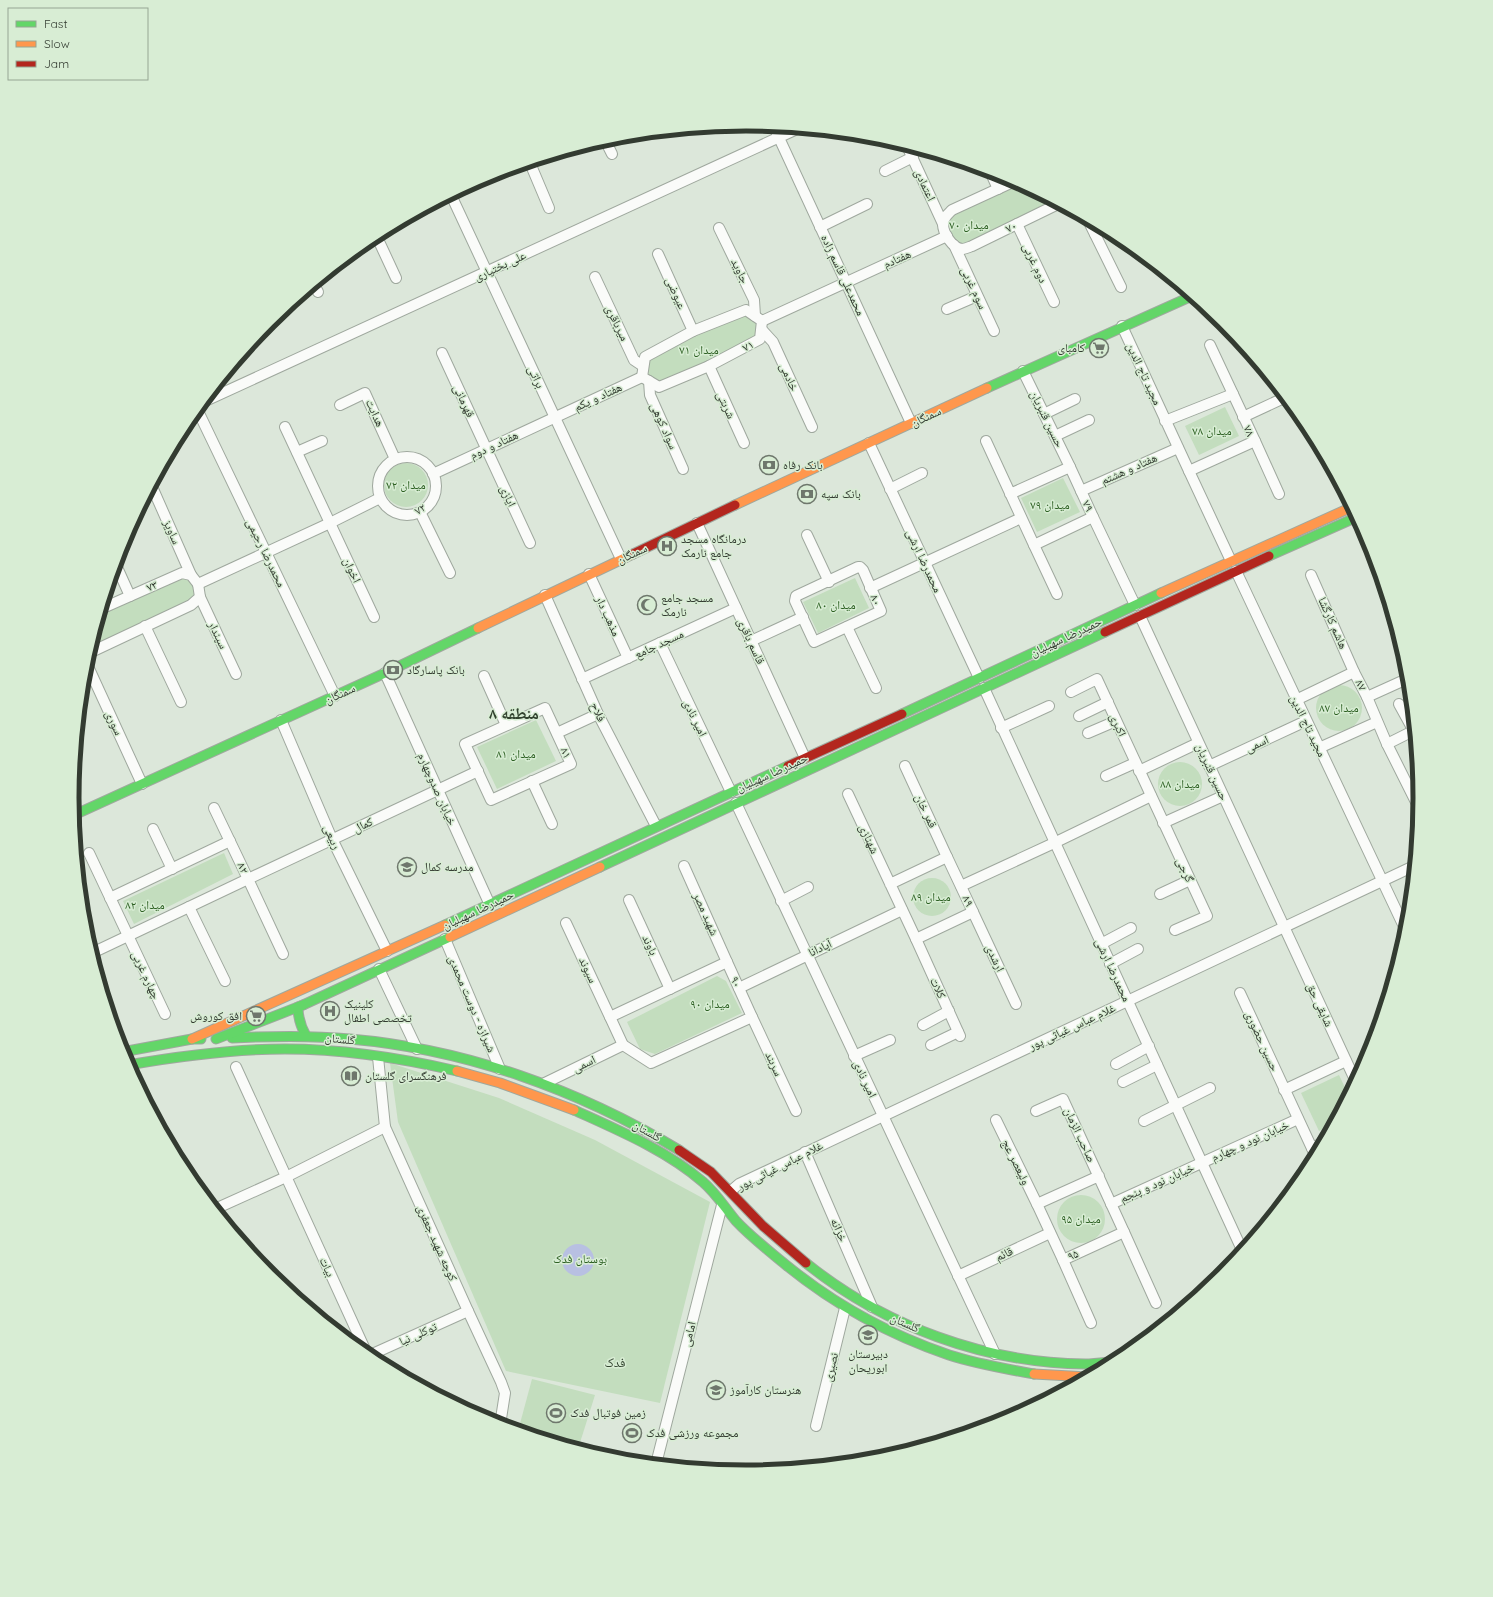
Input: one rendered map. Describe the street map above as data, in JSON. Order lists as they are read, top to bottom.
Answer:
{
  "streets": {
    "main road": ["سمنگان", "حمیدرضا سهیلیان", "گلستان"],
    "street": [
      "اعتمادی",
      "۷۰",
      "هفتادم",
      "دوم غربی",
      "علی بختیاری",
      "جاوید",
      "محمدعلی قاسم زاده",
      "سوم غربی",
      "عیوضی",
      "میرباقری",
      "۷۱",
      "مجید تاج الدین",
      "براتی",
      "خادمی",
      "هفتاد و یکم",
      "قهرمانی",
      "شربتی",
      "هدایت",
      "حسین قنبریان",
      "سواد کوهی",
      "۷۸",
      "هفتاد و دوم",
      "هفتاد و هشتم",
      "ایازی",
      "۷۹",
      "۷۲",
      "ساویز",
      "محمدرضا رحیمی",
      "محمدرضا ارشی",
      "اخوان",
      "۷۳",
      "۸۰",
      "مذهب دار",
      "هاشم کارگشا",
      "سپندار",
      "قاسم باقری",
      "مسجد جامع",
      "۸۷",
      "فلاح",
      "امیر نادی",
      "سوری",
      "اکبری",
      "اسمی",
      "۸۱",
      "خیابان صدوچهارم",
      "قمر خان",
      "کمال",
      "ربیعی",
      "شهنازی",
      "۸۲",
      "گرجی",
      "۸۹",
      "شهید مصر",
      "باوند",
      "آپادانا",
      "ارشدی",
      "سیوند",
      "چهارم غربی",
      "۹۰",
      "کلات",
      "شیرازه - دوست محمدی",
      "شایقی حق",
      "غلام عباس غیاثی ‌پور",
      "حسین حضوری",
      "سربند",
      "صاحب الزمان",
      "خیابان نود و چهارم",
      "ولیعصر عج",
      "خیابان نود و پنجم",
      "خزانه",
      "کوچه شهید جعفری",
      "قائم",
      "۹۵",
      "بیات",
      "توکلی نیا",
      "امامی",
      "نصیری"
    ]
  },
  "crossings": [
    ["۷۰", "دوم غربی"],
    ["۷۰", "سوم غربی"],
    ["هفتادم", "محمدعلی قاسم زاده"],
    ["علی بختیاری", "محمدعلی قاسم زاده"],
    ["علی بختیاری", "براتی"],
    ["جاوید", "۷۱"],
    ["جاوید", "خادمی"],
    ["محمدعلی قاسم زاده", "سمنگان"],
    ["میرباقری", "۷۱"],
    ["میرباقری", "هفتاد و یکم"],
    ["میرباقری", "سواد کوهی"],
    ["۷۱", "خادمی"],
    ["۷۱", "هفتاد و یکم"],
    ["۷۱", "شربتی"],
    ["۷۱", "سواد کوهی"],
    ["مجید تاج الدین", "سمنگان"],
    ["مجید تاج الدین", "حمیدرضا سهیلیان"],
    ["مجید تاج الدین", "۸۷"],
    ["مجید تاج الدین", "اسمی"],
    ["مجید تاج الدین", "غلام عباس غیاثی ‌پور"],
    ["براتی", "هفتاد و یکم"],
    ["براتی", "سمنگان"],
    ["براتی", "هفتاد و دوم"],
    ["هفتاد و یکم", "سواد کوهی"],
    ["هفتاد و یکم", "هفتاد و دوم"],
    ["قهرمانی", "هفتاد و دوم"],
    ["قهرمانی", "ایازی"],
    ["هدایت", "هفتاد و دوم"],
    ["هدایت", "۷۲"],
    ["سمنگان", "حسین قنبریان"],
    ["سمنگان", "محمدرضا رحیمی"],
    ["سمنگان", "محمدرضا ارشی"],
    ["سمنگان", "مذهب دار"],
    ["سمنگان", "قاسم باقری"],
    ["سمنگان", "فلاح"],
    ["سمنگان", "سوری"],
    ["سمنگان", "خیابان صدوچهارم"],
    ["سمنگان", "ربیعی"],
    ["حسین قنبریان", "۷۹"],
    ["حسین قنبریان", "حمیدرضا سهیلیان"],
    ["حسین قنبریان", "اسمی"],
    ["حسین قنبریان", "شایقی حق"],
    ["حسین قنبریان", "غلام عباس غیاثی ‌پور"],
    ["هفتاد و دوم", "ایازی"],
    ["هفتاد و دوم", "۷۲"],
    ["هفتاد و هشتم", "۷۹"],
    ["ساویز", "۷۳"],
    ["محمدرضا ارشی", "حمیدرضا سهیلیان"],
    ["محمدرضا ارشی", "غلام عباس غیاثی ‌پور"],
    ["محمدرضا ارشی", "خیابان نود و چهارم"],
    ["محمدرضا ارشی", "خیابان نود و پنجم"],
    ["مذهب دار", "مسجد جامع"],
    ["هاشم کارگشا", "۸۷"],
    ["حمیدرضا سهیلیان", "قاسم باقری"],
    ["حمیدرضا سهیلیان", "فلاح"],
    ["حمیدرضا سهیلیان", "امیر نادی"],
    ["حمیدرضا سهیلیان", "خیابان صدوچهارم"],
    ["حمیدرضا سهیلیان", "ربیعی"],
    ["حمیدرضا سهیلیان", "شیرازه - دوست محمدی"],
    ["حمیدرضا سهیلیان", "گلستان"],
    ["قاسم باقری", "مسجد جامع"],
    ["مسجد جامع", "فلاح"],
    ["مسجد جامع", "امیر نادی"],
    ["امیر نادی", "آپادانا"],
    ["امیر نادی", "غلام عباس غیاثی ‌پور"],
    ["امیر نادی", "گلستان"],
    ["امیر نادی", "قائم"],
    ["اکبری", "گرجی"],
    ["اسمی", "گلستان"],
    ["۸۱", "کمال"],
    ["خیابان صدوچهارم", "کمال"],
    ["قمر خان", "۸۹"],
    ["کمال", "ربیعی"],
    ["کمال", "۸۲"],
    ["۸۲", "چهارم غربی"],
    ["۸۹", "ارشدی"],
    ["۸۹", "کلات"],
    ["شهید مصر", "۹۰"],
    ["باوند", "۹۰"],
    ["آپادانا", "۹۰"],
    ["سیوند", "۹۰"],
    ["۹۰", "سربند"],
    ["شیرازه - دوست محمدی", "گلستان"],
    ["شایقی حق", "غلام عباس غیاثی ‌پور"],
    ["غلام عباس غیاثی ‌پور", "گلستان"],
    ["غلام عباس غیاثی ‌پور", "خزانه"],
    ["گلستان", "خزانه"],
    ["گلستان", "کوچه شهید جعفری"],
    ["گلستان", "امامی"],
    ["گلستان", "نصیری"],
    ["حسین حضوری", "خیابان نود و چهارم"],
    ["خیابان نود و چهارم", "خیابان نود و پنجم"],
    ["ولیعصر عج", "۹۵"],
    ["کوچه شهید جعفری", "توکلی نیا"],
    ["قائم", "۹۵"]
  ],
  "districts": ["منطقه ۸", "فدک"],
  "parks": [
    "میدان ۷۰",
    "میدان ۷۱",
    "میدان ۷۸",
    "میدان ۷۲",
    "میدان ۷۹",
    "میدان ۸۰",
    "میدان ۸۷",
    "میدان ۸۱",
    "میدان ۸۸",
    "میدان ۸۹",
    "میدان ۸۲",
    "میدان ۹۰",
    "میدان ۹۵",
    "بوستان فدک"
  ],
  "places": {
    "supermarket": ["کامبای", "افق کوروش"],
    "bank": ["بانک رفاه", "بانک سپه", "بانک پاسارگاد"],
    "hospital": ["درمانگاه مسجد جامع نارمک", "کلینیک تخصصی اطفال"],
    "mosque": ["مسجد جامع نارمک"],
    "school or university": ["مدرسه کمال", "دبیرستان ابوریحان", "هنرستان کارآموز"],
    "library": ["فرهنگسرای گلستان"],
    "sports": ["زمین فوتبال فدک", "مجموعه ورزشی فدک"]
  },
  "legend": ["Fast", "Slow", "Jam"]
}
